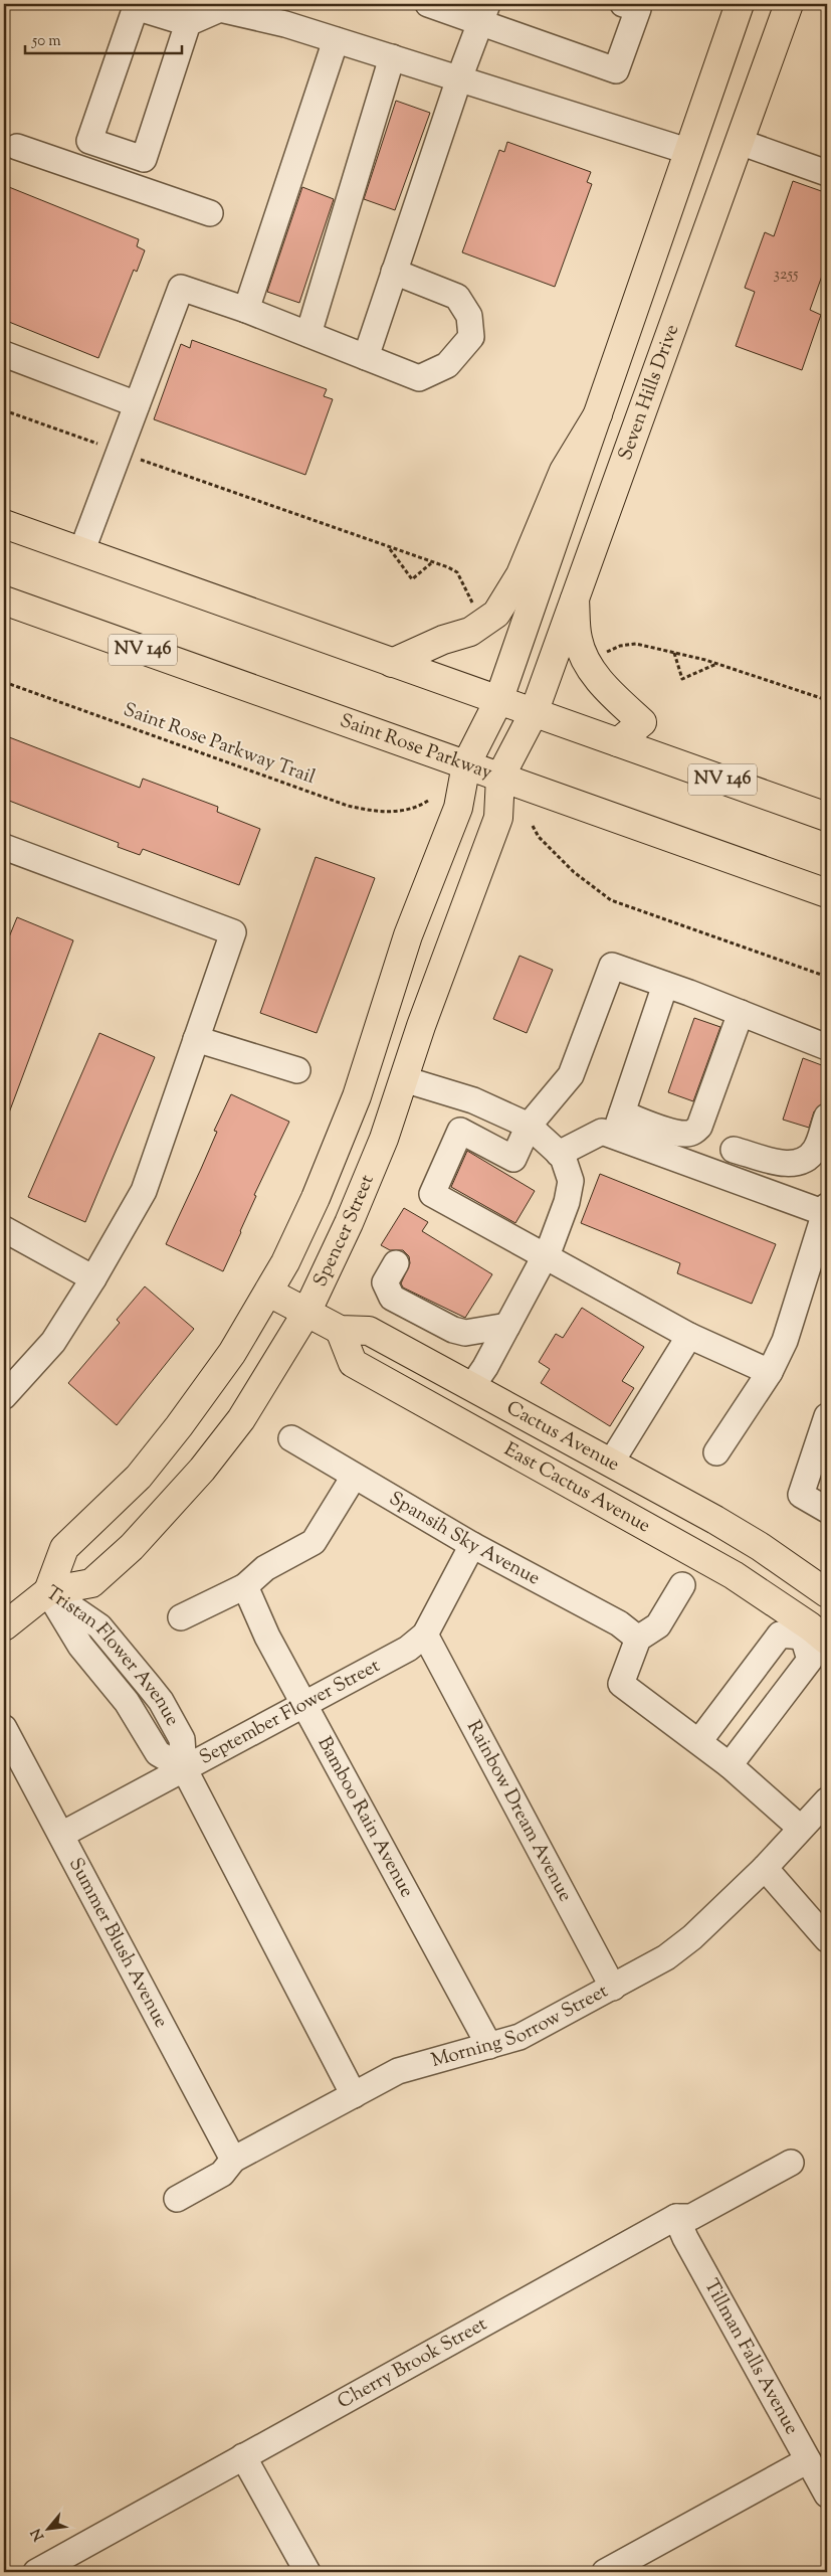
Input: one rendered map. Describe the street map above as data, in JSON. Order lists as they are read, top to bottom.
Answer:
{
  "streets": {
    "main road": [
      "Seven Hills Drive",
      "NV 146",
      "Saint Rose Parkway",
      "Spencer Street",
      "Cactus Avenue",
      "East Cactus Avenue"
    ],
    "street": [
      "Spansih Sky Avenue",
      "Tristan Flower Avenue",
      "September Flower Street",
      "Rainbow Dream Avenue",
      "Bamboo Rain Avenue",
      "Summer Blush Avenue",
      "Morning Sorrow Street",
      "Tillman Falls Avenue",
      "Cherry Brook Street"
    ],
    "path": ["Saint Rose Parkway Trail"]
  },
  "crossings": [
    ["Seven Hills Drive", "NV 146"],
    ["Seven Hills Drive", "Saint Rose Parkway"],
    ["Seven Hills Drive", "Spencer Street"],
    ["Saint Rose Parkway", "Spencer Street"],
    ["Spencer Street", "Cactus Avenue"],
    ["Spencer Street", "Tristan Flower Avenue"],
    ["Cactus Avenue", "East Cactus Avenue"],
    ["Spansih Sky Avenue", "September Flower Street"],
    ["Tristan Flower Avenue", "September Flower Street"],
    ["Tristan Flower Avenue", "Morning Sorrow Street"],
    ["September Flower Street", "Rainbow Dream Avenue"],
    ["September Flower Street", "Bamboo Rain Avenue"],
    ["September Flower Street", "Summer Blush Avenue"],
    ["Rainbow Dream Avenue", "Morning Sorrow Street"],
    ["Bamboo Rain Avenue", "Morning Sorrow Street"],
    ["Summer Blush Avenue", "Morning Sorrow Street"],
    ["Tillman Falls Avenue", "Cherry Brook Street"]
  ],
  "house_numbers": ["3255"],
  "scale_bar": "50 m",
  "north": "bottom left"
}
